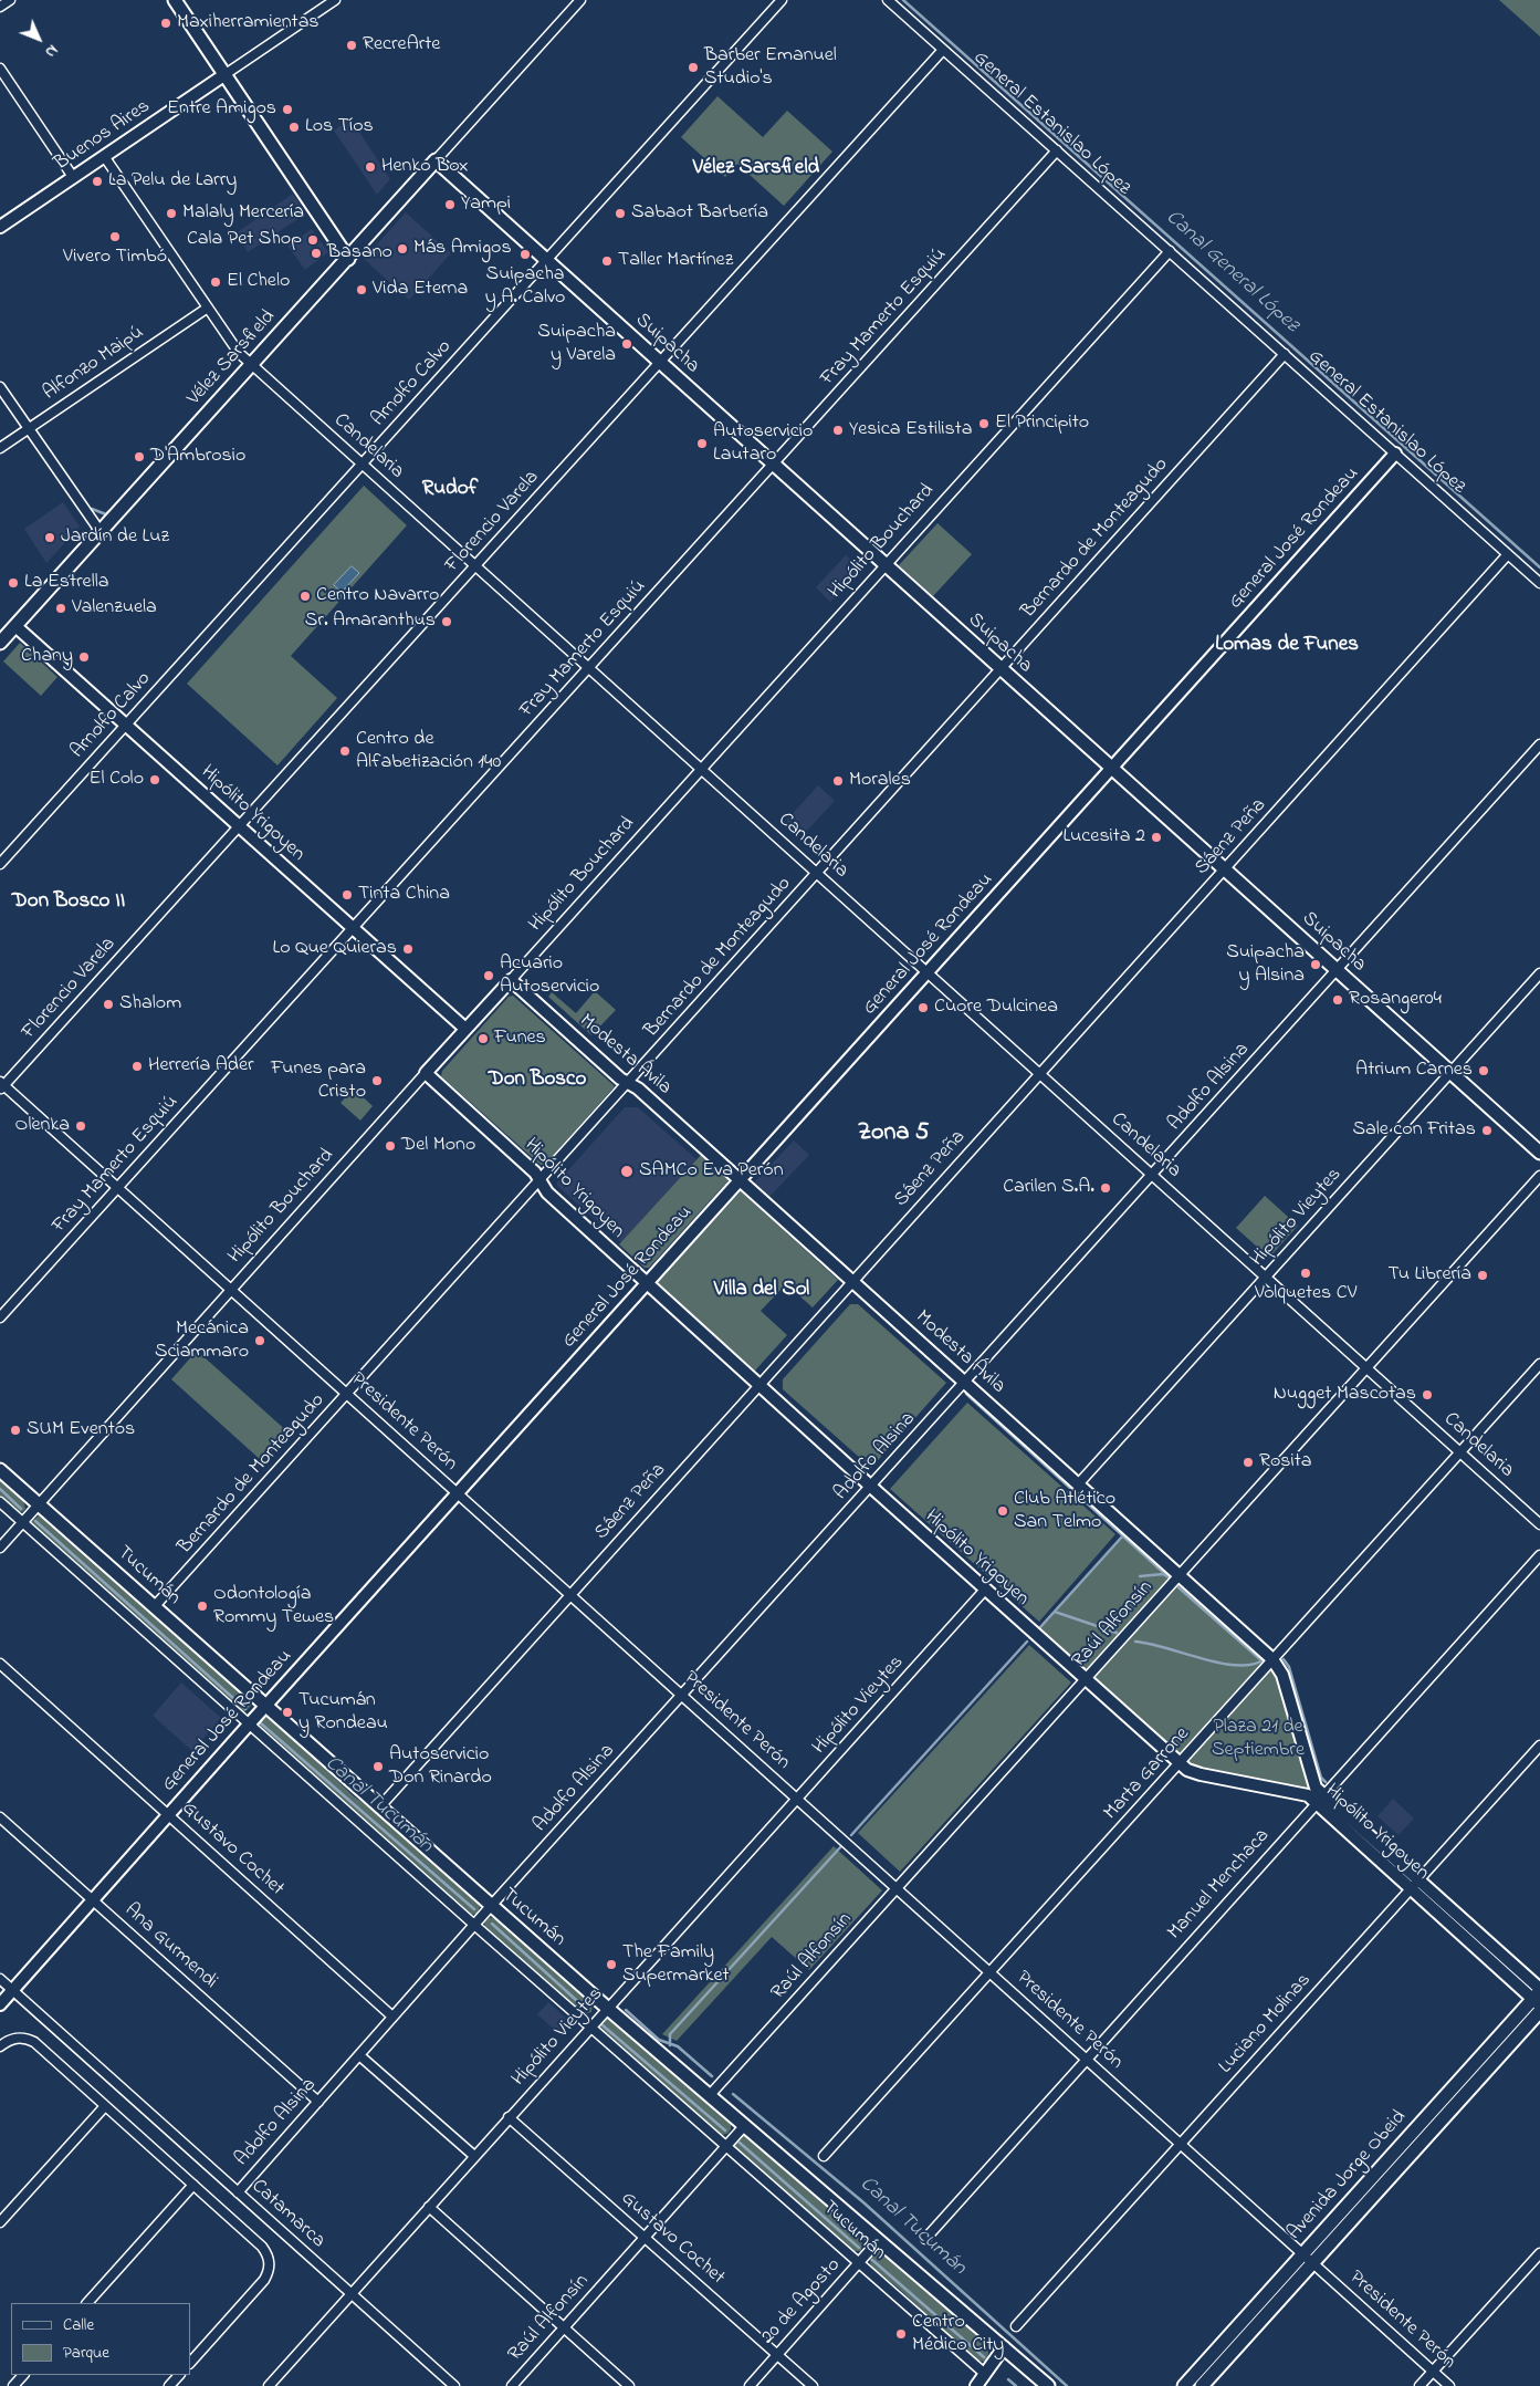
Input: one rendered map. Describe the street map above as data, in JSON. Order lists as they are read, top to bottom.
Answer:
{
  "streets": {
    "main road": [
      "Suipacha",
      "Vélez Sarsfield",
      "Tucumán",
      "Avenida Jorge Obeid"
    ],
    "street": [
      "General Estanislao López",
      "Buenos Aires",
      "Fray Mamerto Esquiú",
      "Alfonzo Maipú",
      "Arnolfo Calvo",
      "Candelaria",
      "Florencio Varela",
      "Bernardo de Monteagudo",
      "General José Rondeau",
      "Hipólito Bouchard",
      "Hipólito Yrigoyen",
      "Sáenz Peña",
      "Modesta Ávila",
      "Adolfo Alsina",
      "Hipólito Vieytes",
      "Presidente Perón",
      "Raúl Alfonsín",
      "Marta Garrone",
      "Gustavo Cochet",
      "Manuel Menchaca",
      "Ana Gurmendi",
      "Luciano Molinas",
      "Catamarca",
      "20 de Agosto"
    ]
  },
  "crossings": [
    ["General Estanislao López", "Fray Mamerto Esquiú"],
    ["General Estanislao López", "Florencio Varela"],
    ["General Estanislao López", "Bernardo de Monteagudo"],
    ["General Estanislao López", "General José Rondeau"],
    ["General Estanislao López", "Hipólito Bouchard"],
    ["General Estanislao López", "Sáenz Peña"],
    ["Buenos Aires", "Candelaria"],
    ["Fray Mamerto Esquiú", "Suipacha"],
    ["Fray Mamerto Esquiú", "Candelaria"],
    ["Fray Mamerto Esquiú", "Hipólito Yrigoyen"],
    ["Fray Mamerto Esquiú", "Presidente Perón"],
    ["Suipacha", "Vélez Sarsfield"],
    ["Suipacha", "Arnolfo Calvo"],
    ["Suipacha", "Florencio Varela"],
    ["Suipacha", "Bernardo de Monteagudo"],
    ["Suipacha", "General José Rondeau"],
    ["Suipacha", "Hipólito Bouchard"],
    ["Suipacha", "Sáenz Peña"],
    ["Suipacha", "Adolfo Alsina"],
    ["Suipacha", "Hipólito Vieytes"],
    ["Vélez Sarsfield", "Candelaria"],
    ["Vélez Sarsfield", "Hipólito Yrigoyen"],
    ["Alfonzo Maipú", "Candelaria"],
    ["Arnolfo Calvo", "Candelaria"],
    ["Arnolfo Calvo", "Hipólito Yrigoyen"],
    ["Candelaria", "Florencio Varela"],
    ["Candelaria", "Bernardo de Monteagudo"],
    ["Candelaria", "General José Rondeau"],
    ["Candelaria", "Hipólito Bouchard"],
    ["Candelaria", "Sáenz Peña"],
    ["Candelaria", "Adolfo Alsina"],
    ["Candelaria", "Hipólito Vieytes"],
    ["Candelaria", "Raúl Alfonsín"],
    ["Candelaria", "Marta Garrone"],
    ["Florencio Varela", "Hipólito Yrigoyen"],
    ["Florencio Varela", "Presidente Perón"],
    ["Bernardo de Monteagudo", "Hipólito Yrigoyen"],
    ["Bernardo de Monteagudo", "Modesta Ávila"],
    ["Bernardo de Monteagudo", "Presidente Perón"],
    ["Bernardo de Monteagudo", "Tucumán"],
    ["General José Rondeau", "Hipólito Yrigoyen"],
    ["General José Rondeau", "Modesta Ávila"],
    ["General José Rondeau", "Presidente Perón"],
    ["General José Rondeau", "Tucumán"],
    ["General José Rondeau", "Gustavo Cochet"],
    ["General José Rondeau", "Ana Gurmendi"],
    ["General José Rondeau", "Catamarca"],
    ["Hipólito Bouchard", "Hipólito Yrigoyen"],
    ["Hipólito Bouchard", "Modesta Ávila"],
    ["Hipólito Bouchard", "Presidente Perón"],
    ["Hipólito Bouchard", "Tucumán"],
    ["Hipólito Yrigoyen", "Sáenz Peña"],
    ["Hipólito Yrigoyen", "Modesta Ávila"],
    ["Hipólito Yrigoyen", "Adolfo Alsina"],
    ["Hipólito Yrigoyen", "Hipólito Vieytes"],
    ["Hipólito Yrigoyen", "Raúl Alfonsín"],
    ["Hipólito Yrigoyen", "Marta Garrone"],
    ["Hipólito Yrigoyen", "Manuel Menchaca"],
    ["Hipólito Yrigoyen", "Luciano Molinas"],
    ["Hipólito Yrigoyen", "Avenida Jorge Obeid"],
    ["Sáenz Peña", "Modesta Ávila"],
    ["Sáenz Peña", "Presidente Perón"],
    ["Sáenz Peña", "Tucumán"],
    ["Modesta Ávila", "Adolfo Alsina"],
    ["Modesta Ávila", "Hipólito Vieytes"],
    ["Modesta Ávila", "Raúl Alfonsín"],
    ["Modesta Ávila", "Marta Garrone"],
    ["Modesta Ávila", "Manuel Menchaca"],
    ["Adolfo Alsina", "Presidente Perón"],
    ["Adolfo Alsina", "Tucumán"],
    ["Adolfo Alsina", "Gustavo Cochet"],
    ["Adolfo Alsina", "Ana Gurmendi"],
    ["Adolfo Alsina", "Catamarca"],
    ["Hipólito Vieytes", "Presidente Perón"],
    ["Hipólito Vieytes", "Tucumán"],
    ["Hipólito Vieytes", "Gustavo Cochet"],
    ["Hipólito Vieytes", "Catamarca"],
    ["Presidente Perón", "Raúl Alfonsín"],
    ["Presidente Perón", "Marta Garrone"],
    ["Presidente Perón", "Manuel Menchaca"],
    ["Presidente Perón", "Luciano Molinas"],
    ["Presidente Perón", "Avenida Jorge Obeid"],
    ["Tucumán", "Raúl Alfonsín"],
    ["Tucumán", "20 de Agosto"],
    ["Raúl Alfonsín", "Gustavo Cochet"],
    ["Gustavo Cochet", "20 de Agosto"]
  ],
  "districts": [
    "Vélez Sarsfield",
    "Rudof",
    "Lomas de Funes",
    "Don Bosco II",
    "Don Bosco",
    "Zona 5",
    "Villa del Sol"
  ],
  "water": ["Canal General López", "Canal Tucumán"],
  "parks": ["Plaza 21 de Septiembre"],
  "places": [
    "Maxiherramientas",
    "RecreArte",
    "Barber Emanuel Studio's",
    "Entre Amigos",
    "Los Tíos",
    "Henko Box",
    "La Pelu de Larry",
    "Yampi",
    "Malaly Mercería",
    "Sabaot Barbería",
    "Vivero Timbó",
    "Cala Pet Shop",
    "Más Amigos",
    "Basano",
    "Suipacha y A. Calvo",
    "Taller Martínez",
    "El Chelo",
    "Vida Eterna",
    "Suipacha y Varela",
    "El Principito",
    "Yesica Estilista",
    "Autoservicio Lautaro",
    "D'Ambrosio",
    "Jardín de Luz",
    "La Estrella",
    "Centro Navarro",
    "Valenzuela",
    "Sr. Amaranthus",
    "Chany",
    "Centro de Alfabetización 140",
    "El Colo",
    "Morales",
    "Lucesita 2",
    "Tinta China",
    "Lo Que Quieras",
    "Suipacha y Alsina",
    "Acuario Autoservicio",
    "Rosanger04",
    "Shalom",
    "Cuore Dulcinea",
    "Funes",
    "Herrería Ader",
    "Atrium Carnes",
    "Funes para Cristo",
    "Olenka",
    "Sale con Fritas",
    "Del Mono",
    "SAMCo Eva Perón",
    "Carilen S.A.",
    "Volquetes CV",
    "Tu Librería",
    "Mecánica Sciammaro",
    "Nugget Mascotas",
    "SUM Eventos",
    "Rosita",
    "Club Atlético San Telmo",
    "Odontología Rommy Tewes",
    "Tucumán y Rondeau",
    "Autoservicio Don Rinardo",
    "The Family Supermarket",
    "Centro Médico City"
  ],
  "legend": ["Calle", "Parque"],
  "north": "bottom right"
}
